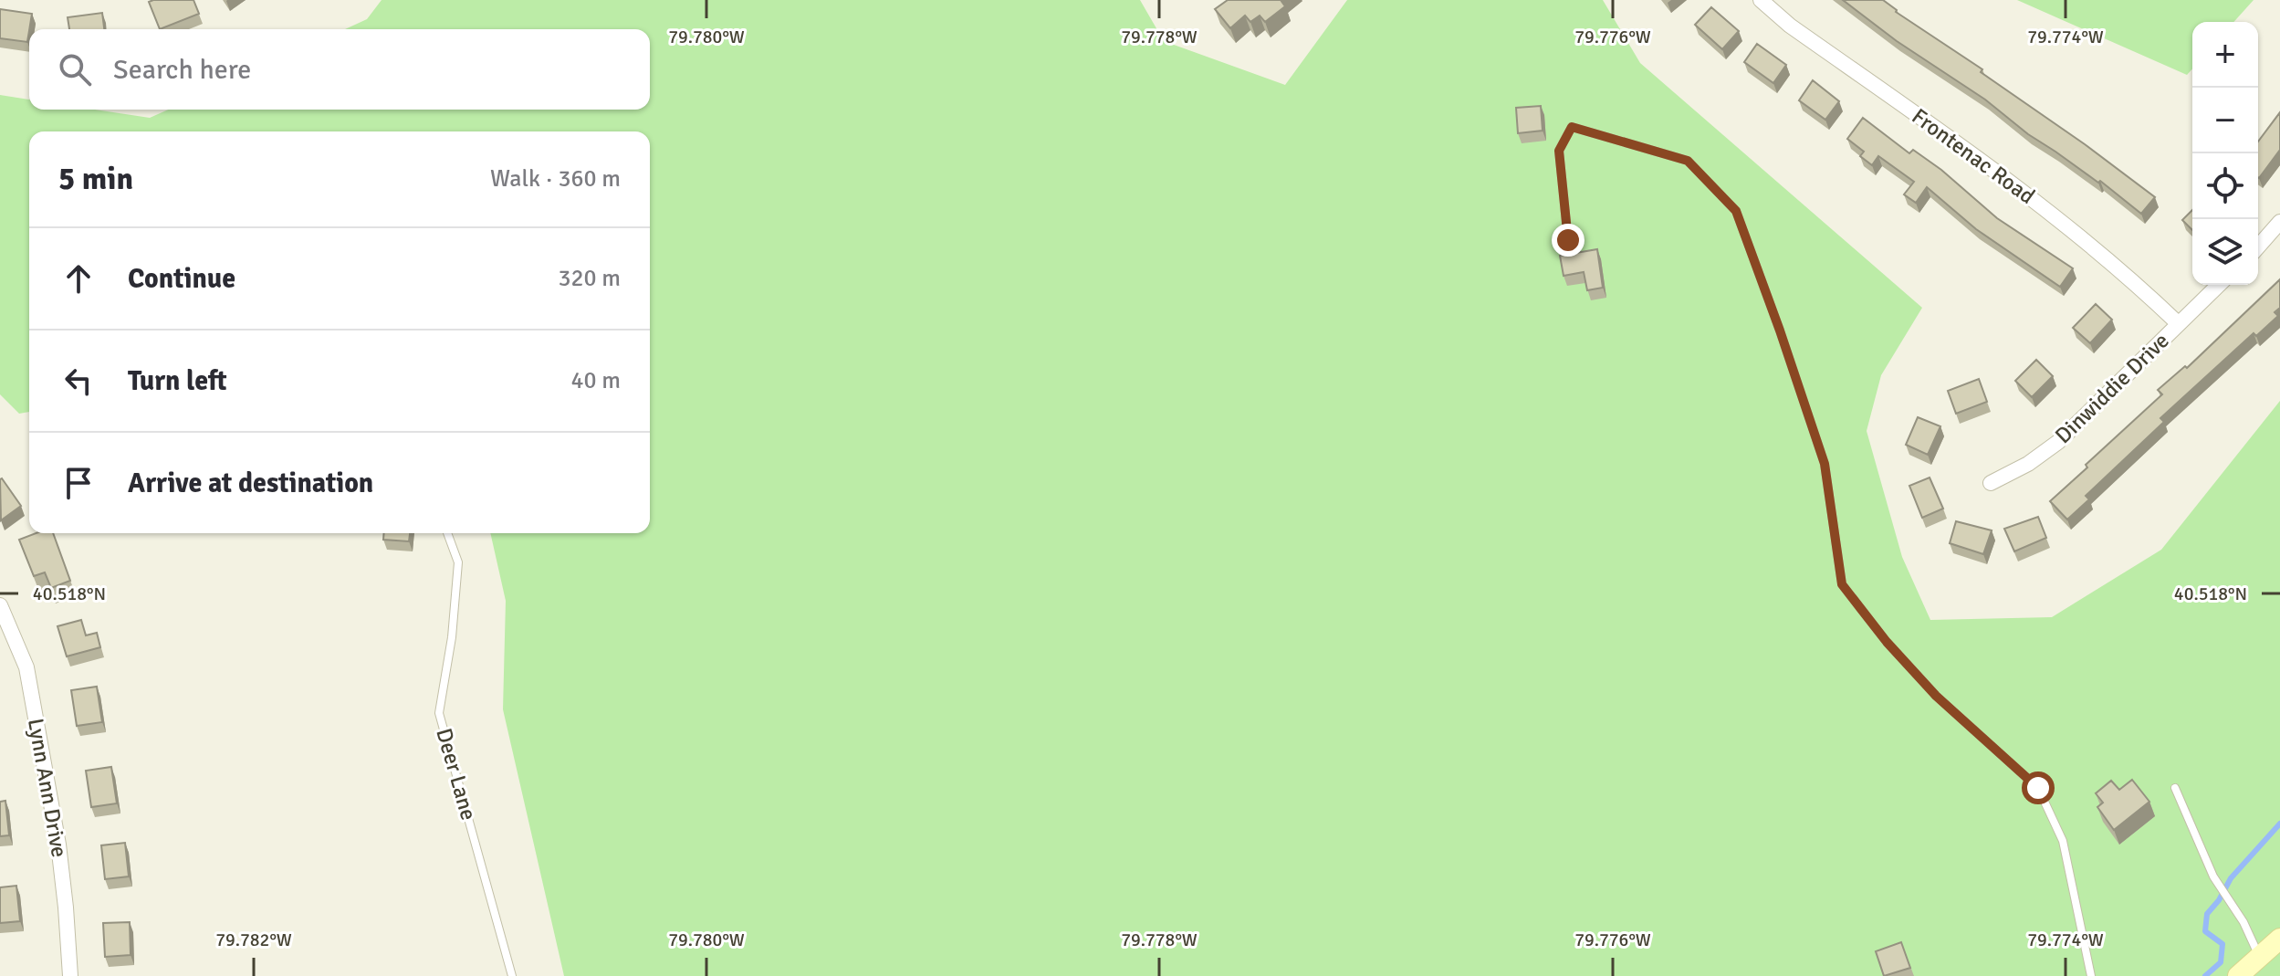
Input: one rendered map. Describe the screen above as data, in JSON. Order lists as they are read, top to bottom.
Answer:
{
  "streets": {
    "street": ["Frontenac Road", "Dinwiddie Drive", "Lynn Ann Drive"],
    "lane": ["Deer Lane"]
  },
  "crossings": [
    ["Frontenac Road", "Dinwiddie Drive"]
  ],
  "page": {
    "map_buttons": ["+", "−"],
    "search": "Search here",
    "heading": ["5 min", "Walk · 360 m"],
    "list": [
      ["Continue", "320 m"],
      ["Turn left", "40 m"],
      "Arrive at destination"
    ]
  },
  "coordinates": [
    "79.780°W",
    "79.778°W",
    "79.776°W",
    "79.774°W",
    "40.518°N",
    "79.782°W"
  ]
}
